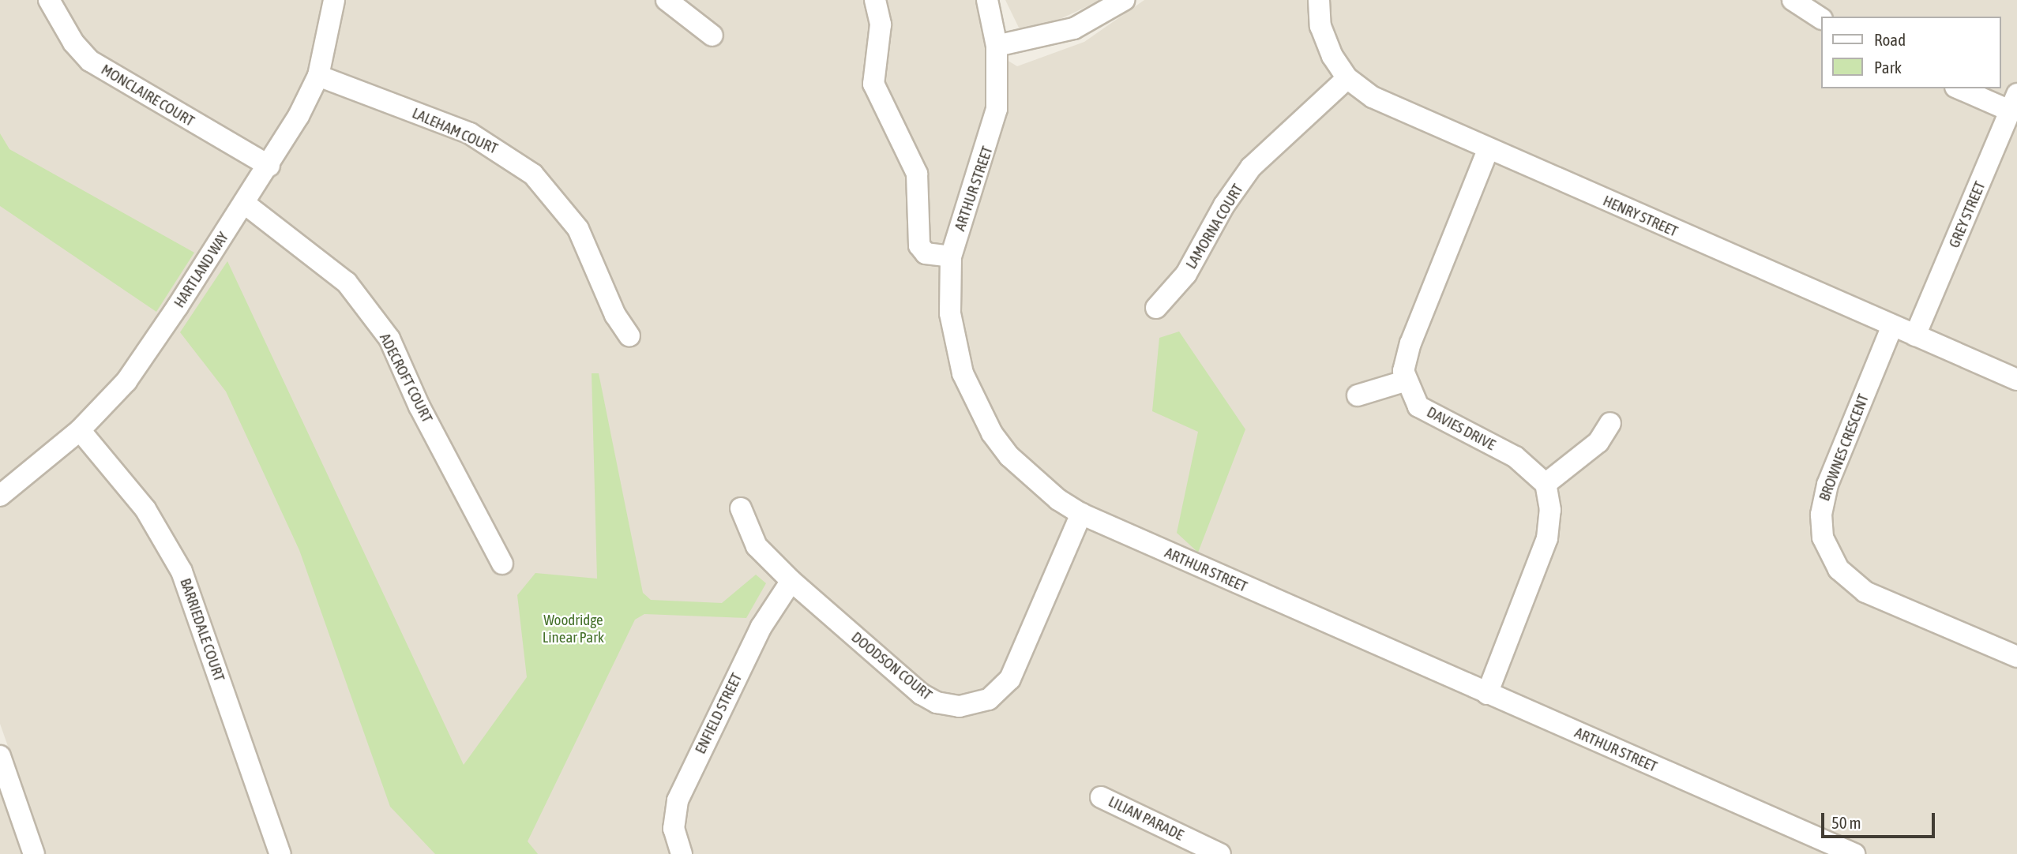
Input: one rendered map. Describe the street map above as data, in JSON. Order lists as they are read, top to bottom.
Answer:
{
  "streets": {
    "street": [
      "MONCLAIRE COURT",
      "LALEHAM COURT",
      "ARTHUR STREET",
      "GREY STREET",
      "HENRY STREET",
      "LAMORNA COURT",
      "HARTLAND WAY",
      "ADECROFT COURT",
      "DAVIES DRIVE",
      "BROWNES CRESCENT",
      "BARRIEDALE COURT",
      "DOODSON COURT",
      "ENFIELD STREET",
      "LILIAN PARADE"
    ]
  },
  "crossings": [
    ["MONCLAIRE COURT", "HARTLAND WAY"],
    ["LALEHAM COURT", "HARTLAND WAY"],
    ["ARTHUR STREET", "DOODSON COURT"],
    ["GREY STREET", "HENRY STREET"],
    ["HENRY STREET", "LAMORNA COURT"],
    ["HENRY STREET", "BROWNES CRESCENT"],
    ["HARTLAND WAY", "ADECROFT COURT"],
    ["HARTLAND WAY", "BARRIEDALE COURT"],
    ["DOODSON COURT", "ENFIELD STREET"]
  ],
  "parks": ["Woodridge Linear Park"],
  "legend": ["Road", "Park"],
  "scale_bar": "50 m"
}
